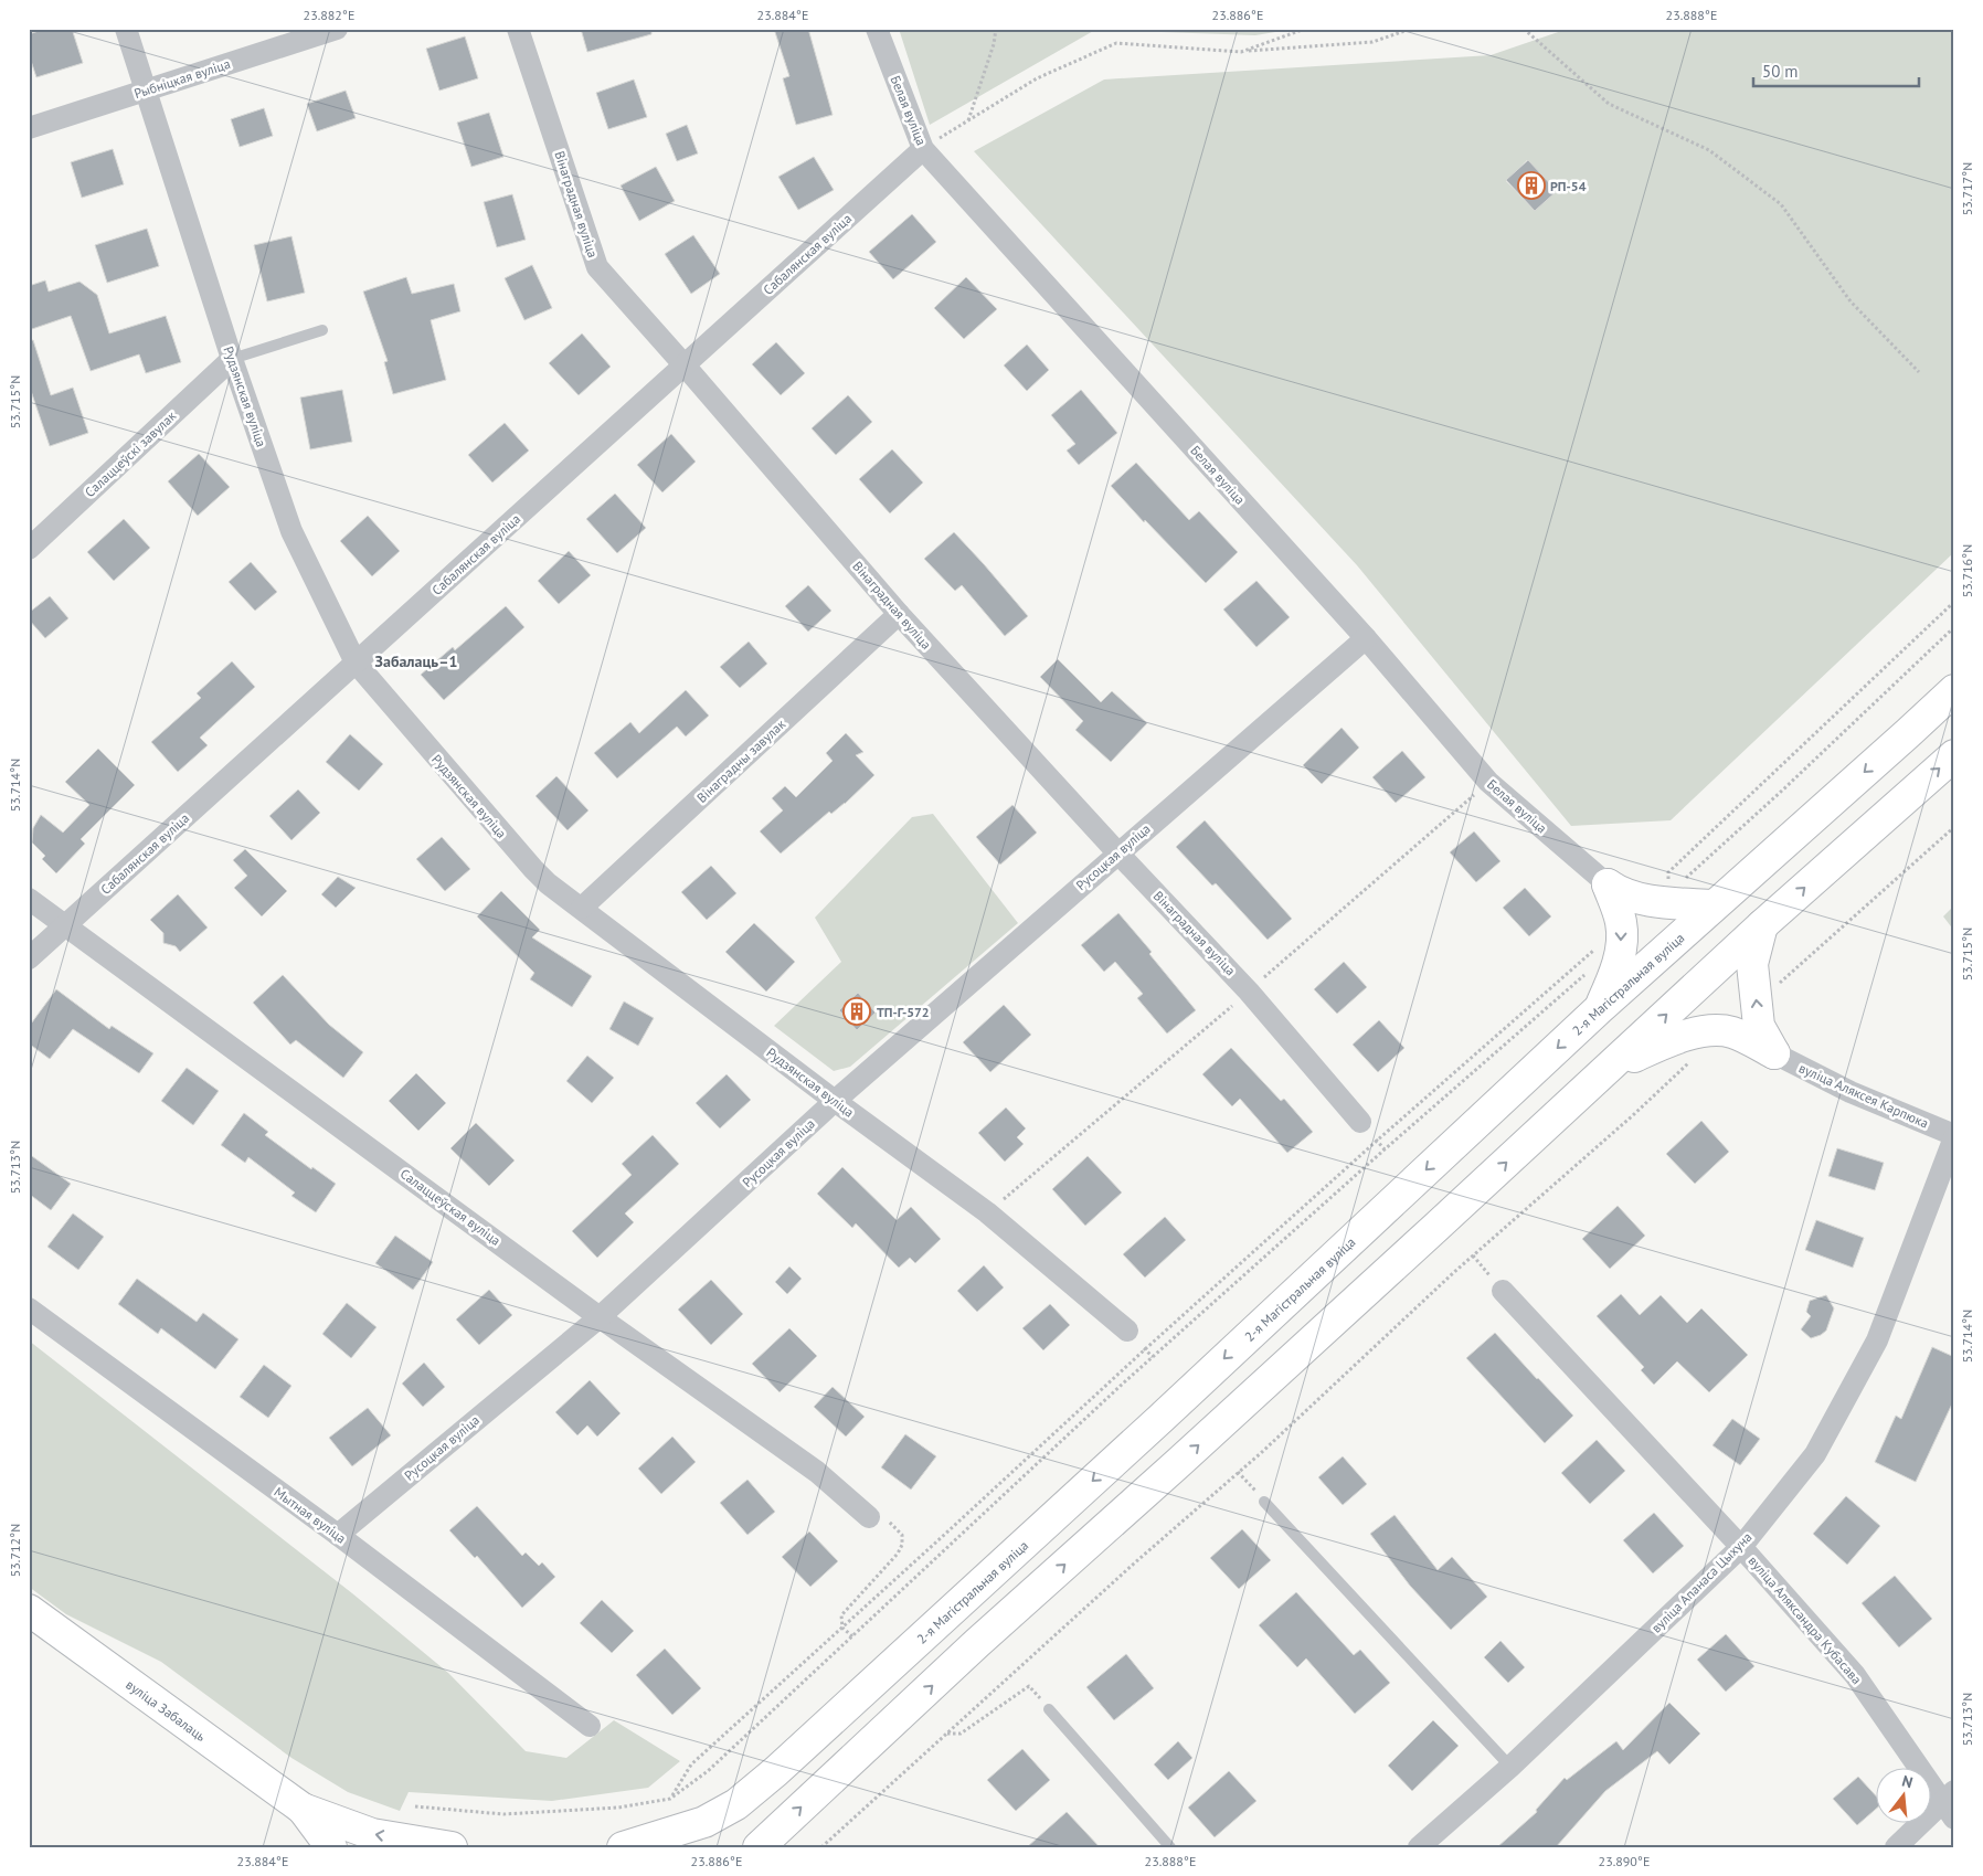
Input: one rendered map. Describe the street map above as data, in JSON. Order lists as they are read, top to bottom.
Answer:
{
  "streets": {
    "main road": ["2-я Магістральная вуліца", "вуліца Забалаць"],
    "street": [
      "Рыбніцкая вуліца",
      "Белая вуліца",
      "Вінаградная вуліца",
      "Сабалянская вуліца",
      "Рудзянская вуліца",
      "Салаццеўскі завулак",
      "Вінаградны завулак",
      "Русоцкая вуліца",
      "вуліца Аляксея Карпюка",
      "Салаццеўская вуліца",
      "Мытная вуліца",
      "вуліца Апанаса Цыхуна",
      "вуліца Аляксандра Кубасава"
    ]
  },
  "crossings": [
    ["Рыбніцкая вуліца", "Рудзянская вуліца"],
    ["Белая вуліца", "Сабалянская вуліца"],
    ["Белая вуліца", "Русоцкая вуліца"],
    ["Вінаградная вуліца", "Сабалянская вуліца"],
    ["Вінаградная вуліца", "Вінаградны завулак"],
    ["Вінаградная вуліца", "Русоцкая вуліца"],
    ["Сабалянская вуліца", "Рудзянская вуліца"],
    ["Сабалянская вуліца", "Салаццеўская вуліца"],
    ["Рудзянская вуліца", "Салаццеўскі завулак"],
    ["Рудзянская вуліца", "Вінаградны завулак"],
    ["Рудзянская вуліца", "Русоцкая вуліца"],
    ["Русоцкая вуліца", "Салаццеўская вуліца"],
    ["Русоцкая вуліца", "Мытная вуліца"],
    ["вуліца Аляксея Карпюка", "вуліца Апанаса Цыхуна"],
    ["вуліца Апанаса Цыхуна", "вуліца Аляксандра Кубасава"]
  ],
  "districts": ["Забалаць–1"],
  "places": {
    "building": ["РП-54", "ТП-Г-572"]
  },
  "scale_bar": "50 m",
  "north": "top",
  "coordinates": [
    "23.882°E",
    "23.884°E",
    "23.886°E",
    "23.888°E",
    "53.717°N",
    "53.715°N",
    "53.716°N",
    "53.714°N",
    "53.713°N",
    "53.712°N",
    "23.890°E"
  ]
}
